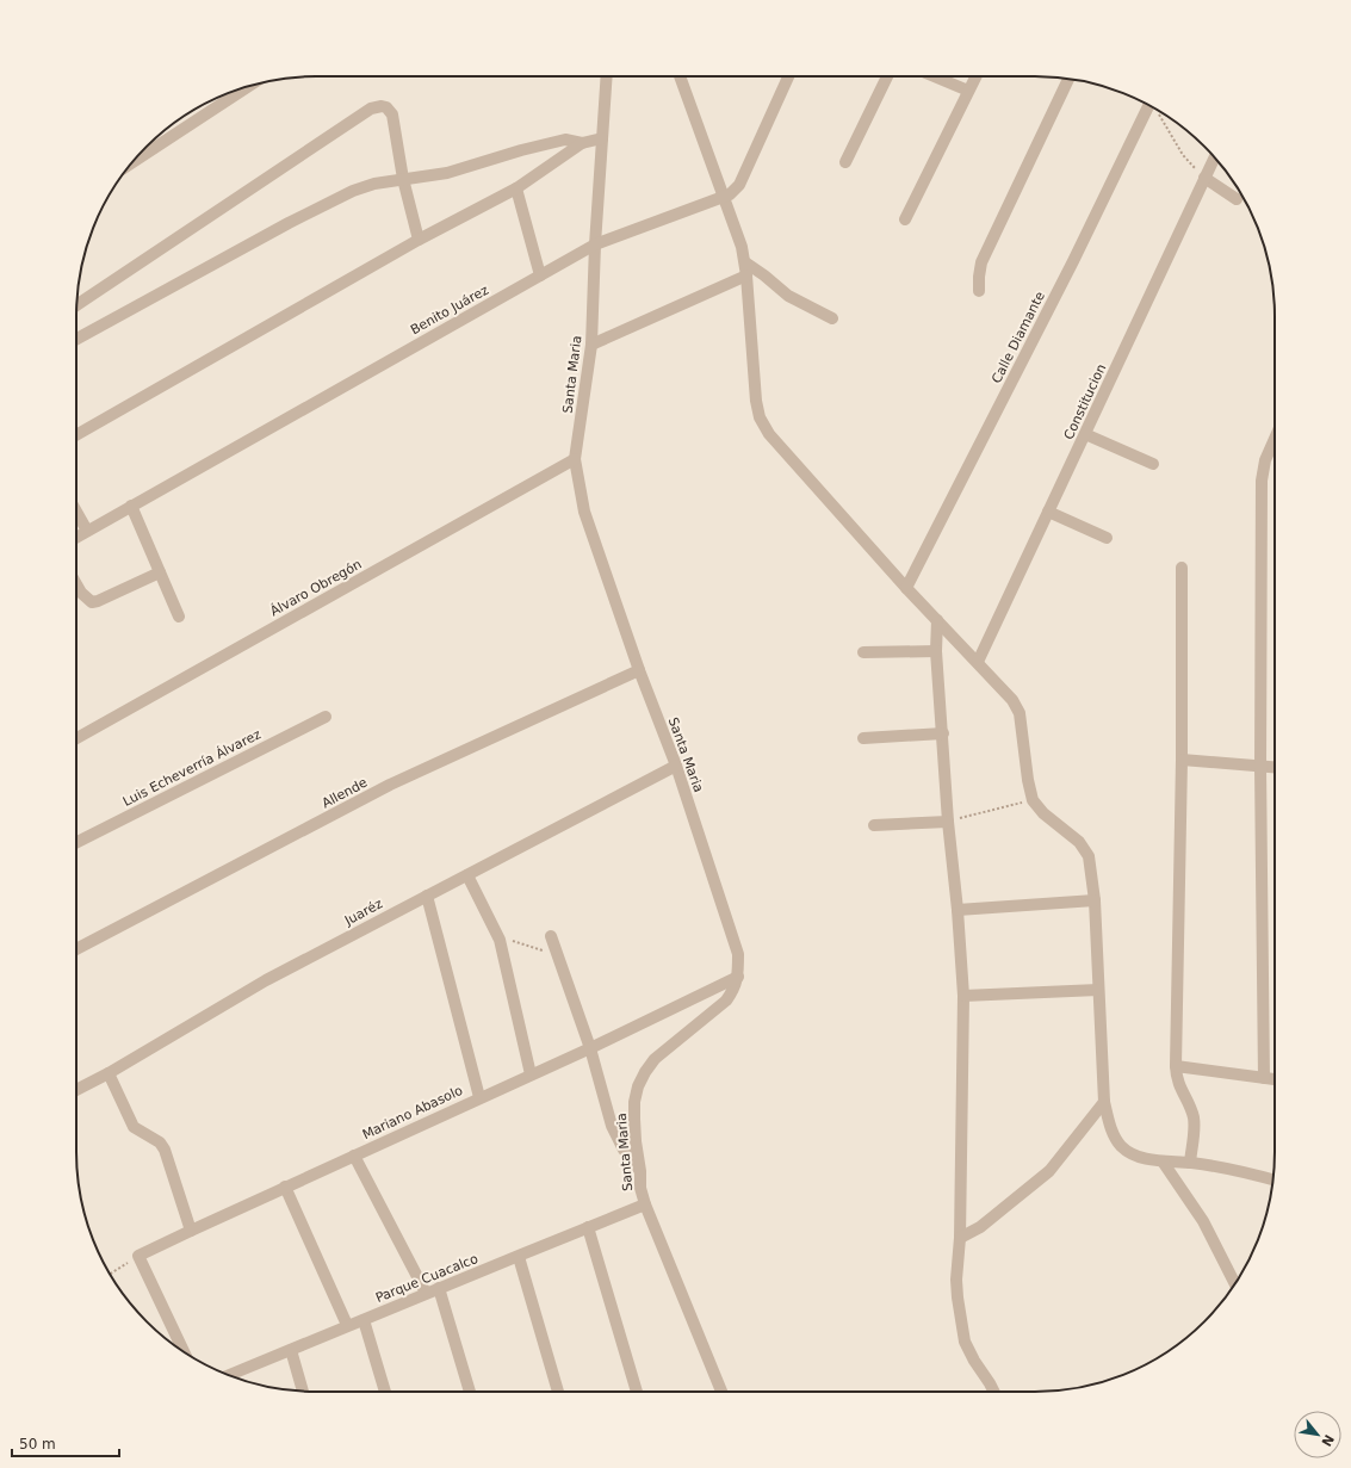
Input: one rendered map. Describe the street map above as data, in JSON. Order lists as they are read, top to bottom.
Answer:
{
  "streets": {
    "street": [
      "Benito Juárez",
      "Calle Diamante",
      "Santa Maria",
      "Constitucion",
      "Álvaro Obregón",
      "Luis Echeverría Álvarez",
      "Allende",
      "Juaréz",
      "Mariano Abasolo",
      "Parque Cuacalco"
    ]
  },
  "crossings": [
    ["Benito Juárez", "Santa Maria"],
    ["Santa Maria", "Álvaro Obregón"],
    ["Santa Maria", "Allende"],
    ["Santa Maria", "Juaréz"],
    ["Santa Maria", "Mariano Abasolo"],
    ["Santa Maria", "Parque Cuacalco"]
  ],
  "scale_bar": "50 m",
  "north": "bottom right"
}
